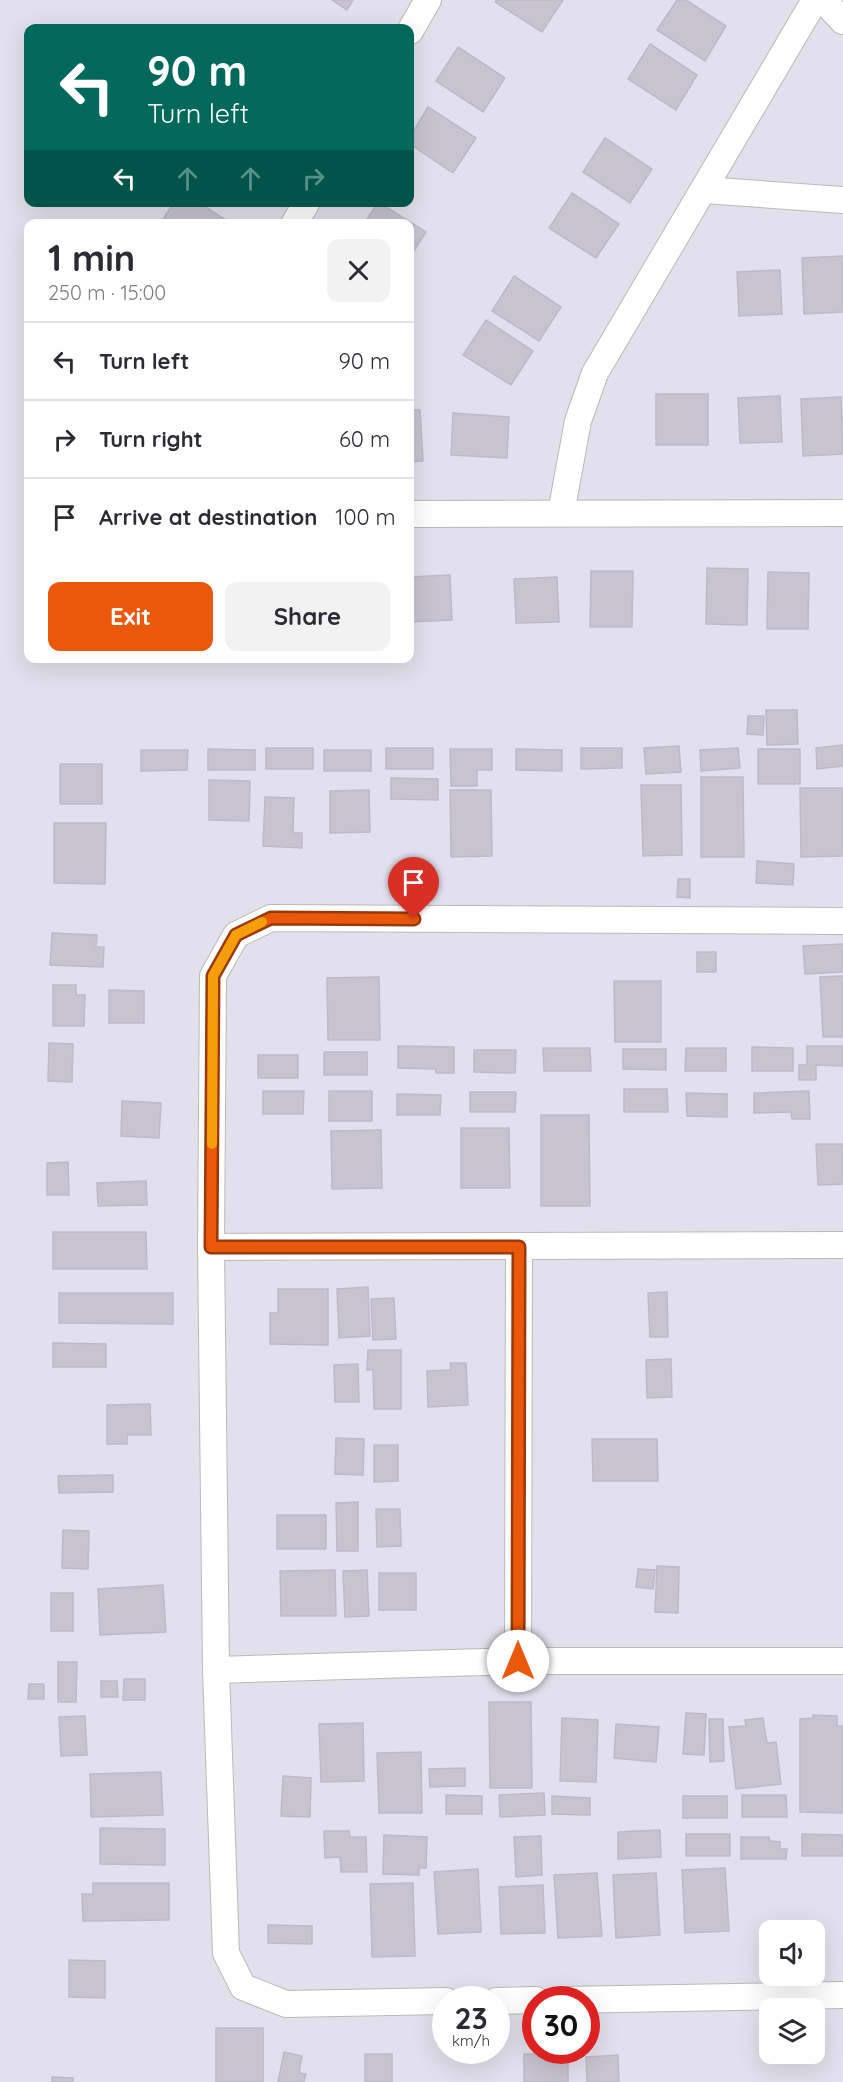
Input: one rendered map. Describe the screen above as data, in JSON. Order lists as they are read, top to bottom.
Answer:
{
  "page": {
    "turn": ["90 m", "Turn left"],
    "heading": ["1 min", "250 m · 15:00"],
    "list": [
      {
        "name": "Turn left",
        "value": "90 m"
      },
      {
        "name": "Turn right",
        "value": "60 m"
      },
      {
        "name": "Arrive at destination",
        "value": "100 m"
      }
    ],
    "buttons": ["Exit", "Share"],
    "speed": "23 km/h",
    "limit": "30"
  }
}
